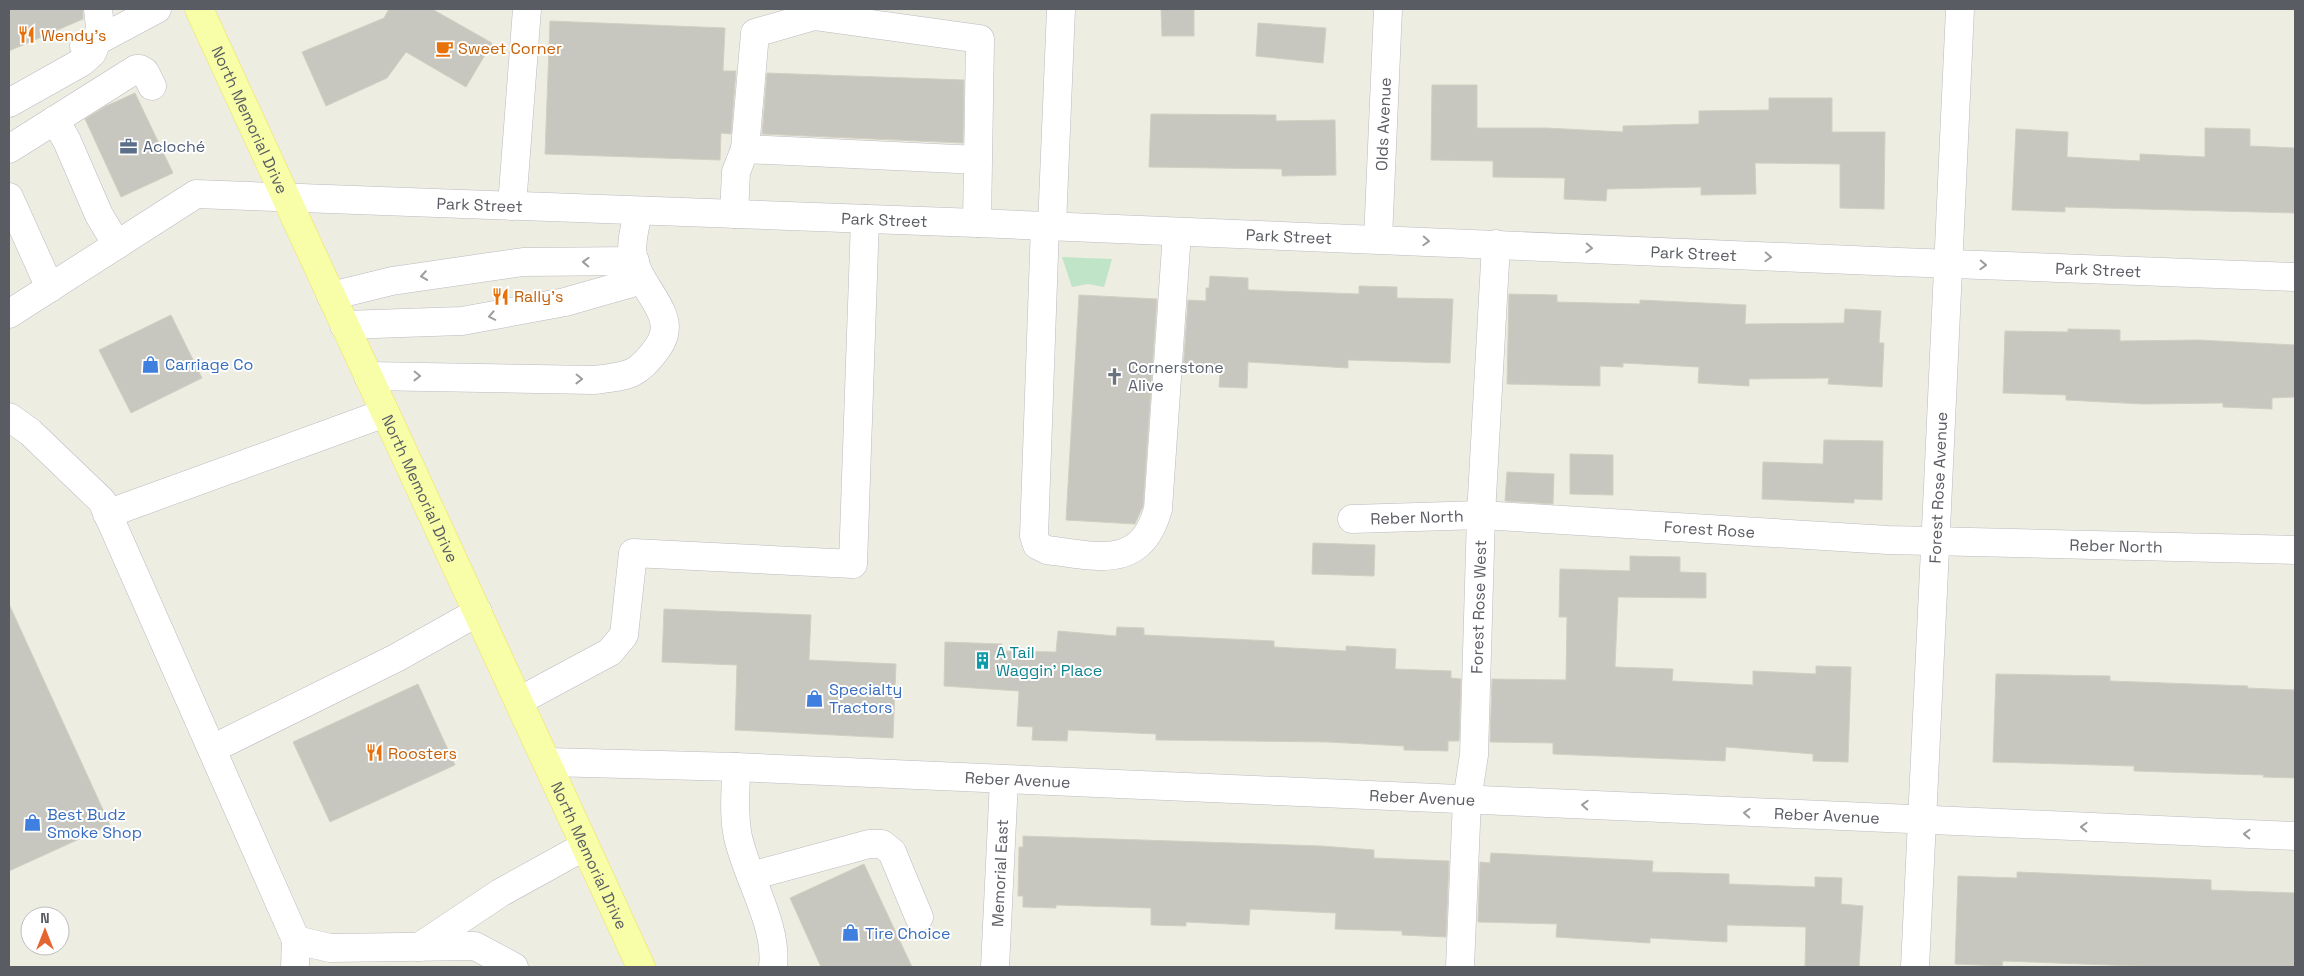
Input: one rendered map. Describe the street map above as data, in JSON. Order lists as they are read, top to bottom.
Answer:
{
  "streets": {
    "main road": ["North Memorial Drive"],
    "street": [
      "Olds Avenue",
      "Park Street",
      "Forest Rose Avenue",
      "Reber North",
      "Forest Rose",
      "Forest Rose West",
      "Reber Avenue",
      "Memorial East"
    ]
  },
  "crossings": [
    ["North Memorial Drive", "Park Street"],
    ["North Memorial Drive", "Reber Avenue"],
    ["Olds Avenue", "Park Street"],
    ["Park Street", "Forest Rose Avenue"],
    ["Park Street", "Forest Rose West"],
    ["Forest Rose Avenue", "Reber North"],
    ["Forest Rose Avenue", "Forest Rose"],
    ["Forest Rose Avenue", "Reber Avenue"],
    ["Reber North", "Forest Rose"],
    ["Reber North", "Forest Rose West"],
    ["Forest Rose", "Forest Rose West"],
    ["Forest Rose West", "Reber Avenue"],
    ["Reber Avenue", "Memorial East"]
  ],
  "one_way": ["Park Street", "Reber Avenue"],
  "places": {
    "restaurant": ["Wendy's", "Rally's", "Roosters"],
    "cafe": ["Sweet Corner"],
    "office": ["Acloché"],
    "shop": [
      "Carriage Co",
      "Specialty Tractors",
      "Best Budz Smoke Shop",
      "Tire Choice"
    ],
    "church": ["Cornerstone Alive"],
    "building": ["A Tail Waggin' Place"]
  },
  "north": "top"
}
